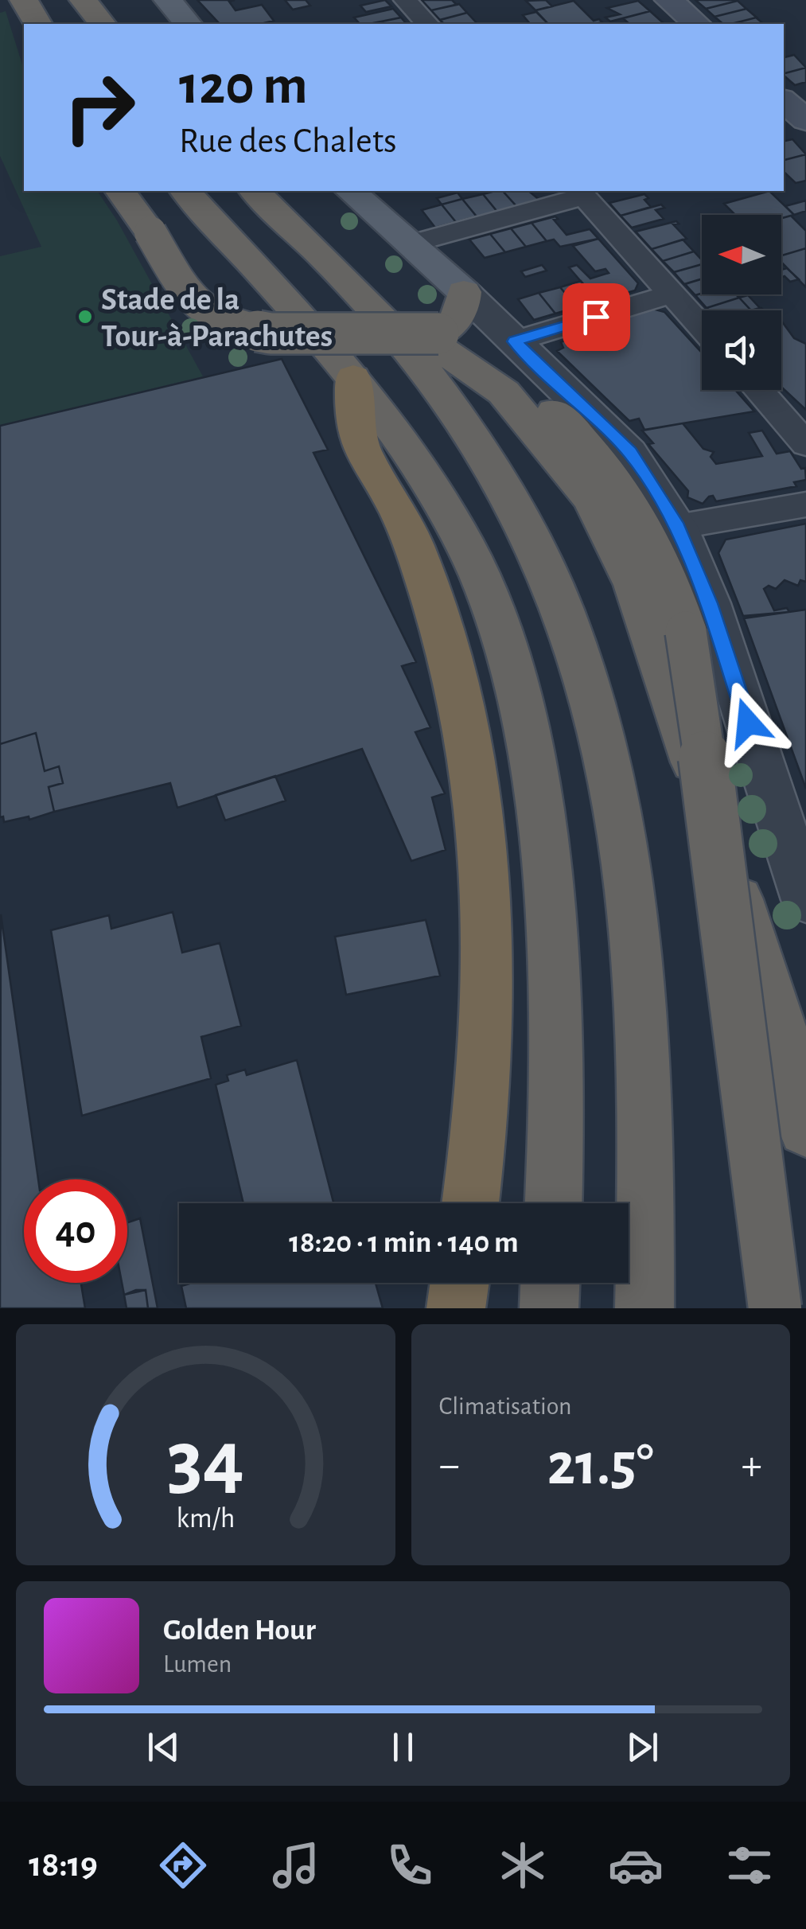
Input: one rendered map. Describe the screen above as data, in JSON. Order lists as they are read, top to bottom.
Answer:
{
  "places": ["Stade de la Tour-à-Parachutes"],
  "north": "left",
  "page": {
    "turn": ["120 m", "Rue des Chalets"],
    "limit": "40",
    "trip": "18:20 · 1 min · 140 m",
    "tile": "Climatisation",
    "heat": ["−", "21.5°", "+"],
    "song": ["Golden Hour", "Lumen"],
    "tabs": "18:19",
    "gauge": ["34", "km/h"]
  }
}
